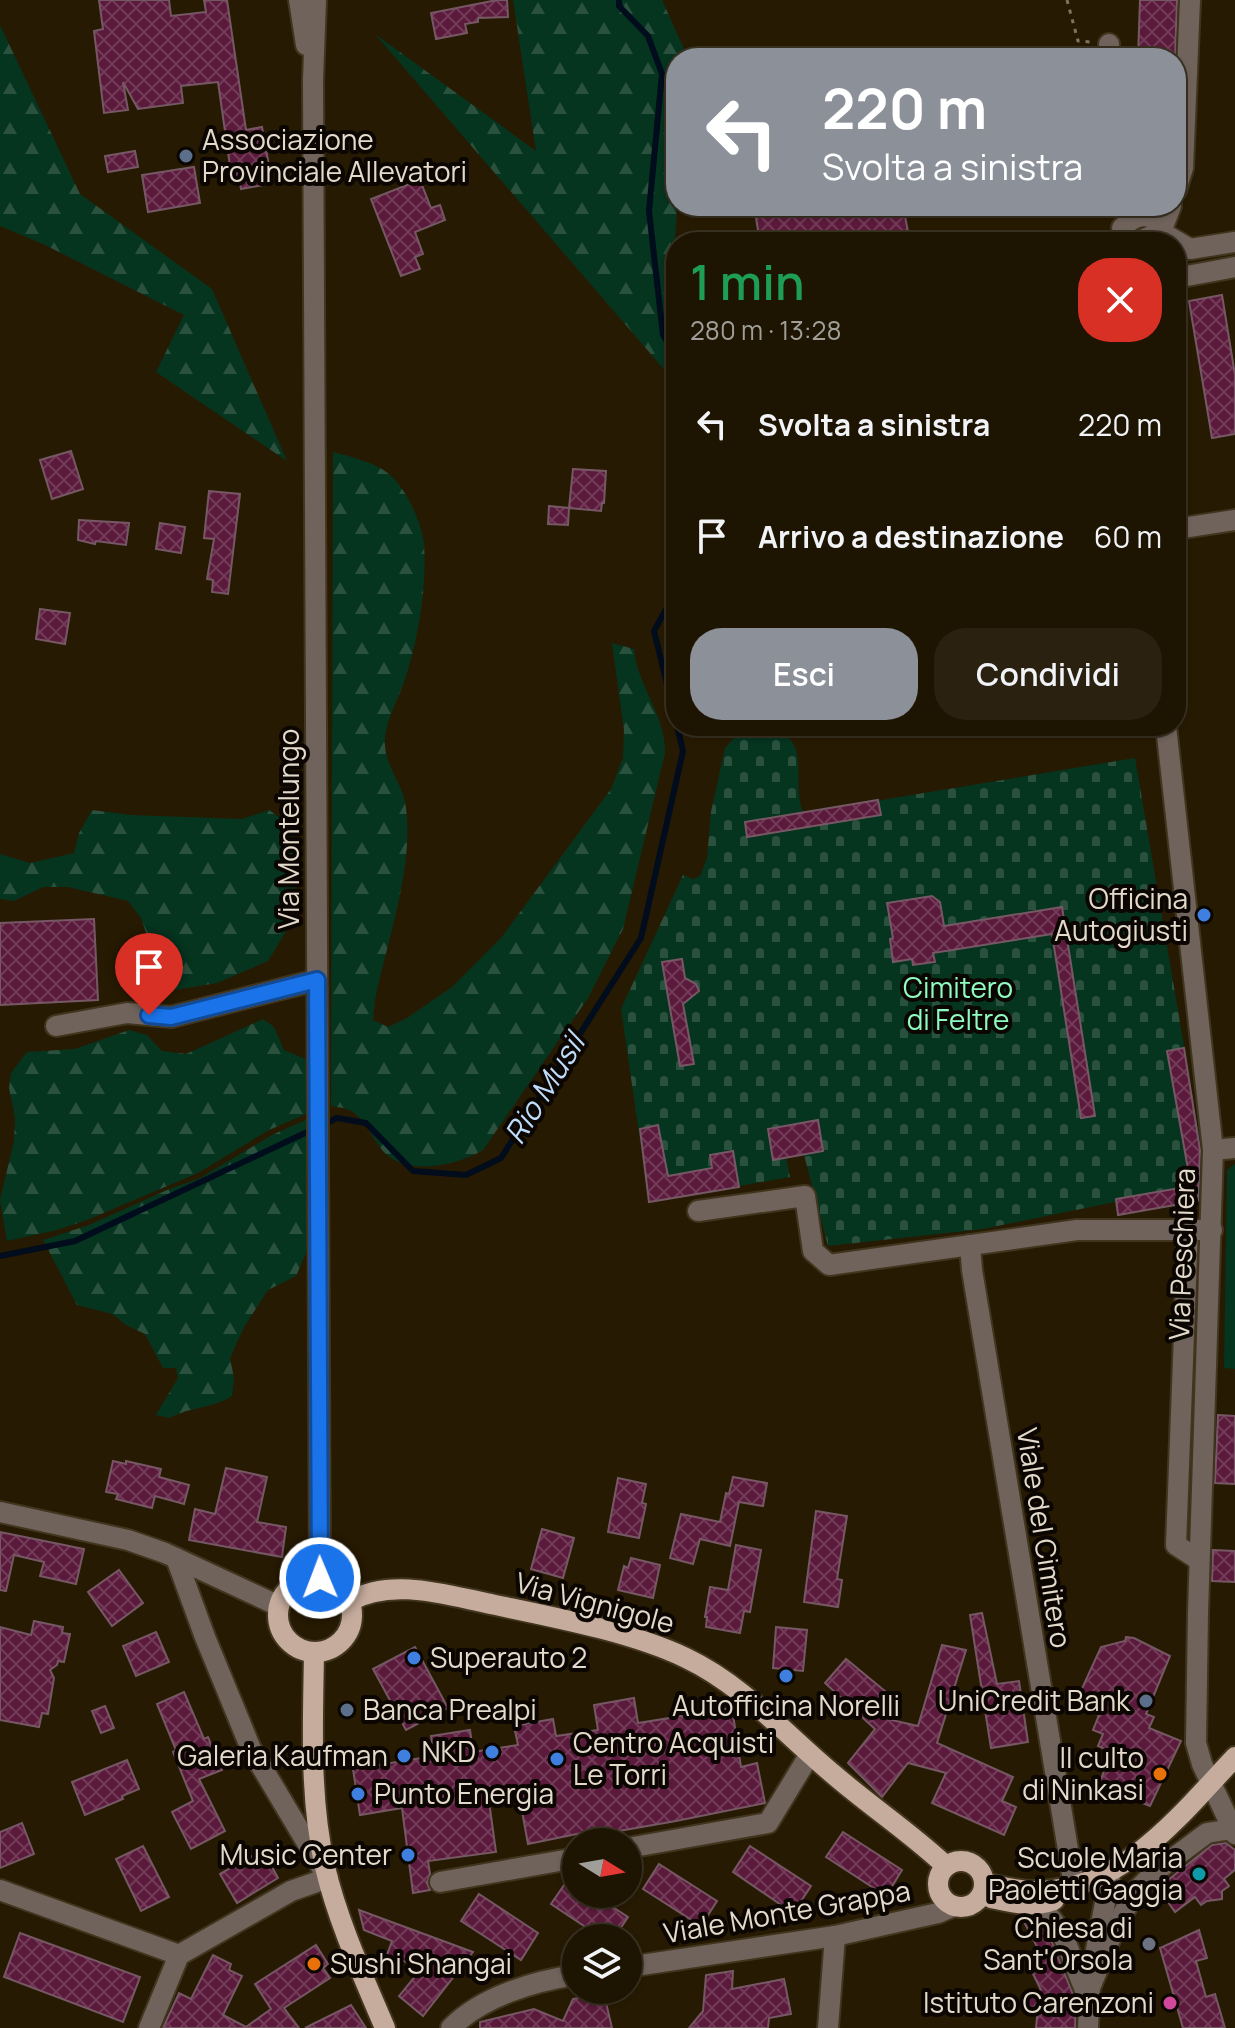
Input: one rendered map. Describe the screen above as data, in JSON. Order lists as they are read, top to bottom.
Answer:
{
  "streets": {
    "main road": ["Via Vignigole"],
    "street": [
      "Via Montelungo",
      "Via Peschiera",
      "Viale del Cimitero",
      "Viale Monte Grappa"
    ]
  },
  "crossings": [
    ["Via Montelungo", "Via Vignigole"],
    ["Via Vignigole", "Viale Monte Grappa"]
  ],
  "water": ["Rio Musil"],
  "parks": ["Cimitero di Feltre"],
  "places": [
    "Associazione Provinciale Allevatori",
    "Officina Autogiusti",
    "Superauto 2",
    "Autofficina Norelli",
    "UniCredit Bank",
    "Banca Prealpi",
    "NKD",
    "Galeria Kaufman",
    "Centro Acquisti Le Torri",
    "Il culto di Ninkasi",
    "Punto Energia",
    "Music Center",
    "Scuole Maria Paoletti Gaggia",
    "Chiesa di Sant'Orsola",
    "Sushi Shangai",
    "Istituto Carenzoni"
  ],
  "north": "right",
  "page": {
    "turn": ["220 m", "Svolta a sinistra"],
    "heading": ["1 min", "280 m · 13:28"],
    "list": [
      {
        "name": "Svolta a sinistra",
        "value": "220 m"
      },
      {
        "name": "Arrivo a destinazione",
        "value": "60 m"
      }
    ],
    "buttons": ["Esci", "Condividi"]
  }
}
